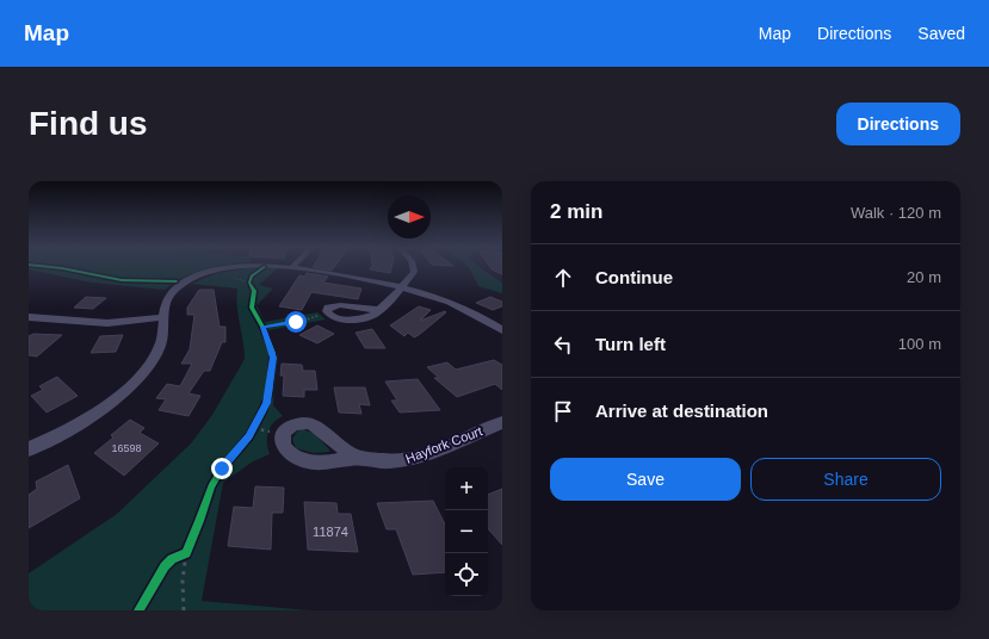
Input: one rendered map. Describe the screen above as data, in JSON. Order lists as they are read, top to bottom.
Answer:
{
  "streets": {
    "street": ["Hayfork Court"]
  },
  "house_numbers": ["16598", "11874"],
  "north": "right",
  "page": {
    "header": "Map",
    "nav": ["Map", "Directions", "Saved"],
    "buttons": [
      "Directions",
      ["Save", "Share"]
    ],
    "title": "Find us",
    "heading": ["2 min", "Walk · 120 m"],
    "list": [
      ["Continue", "20 m"],
      ["Turn left", "100 m"],
      "Arrive at destination"
    ],
    "map_buttons": ["+", "−"]
  }
}
